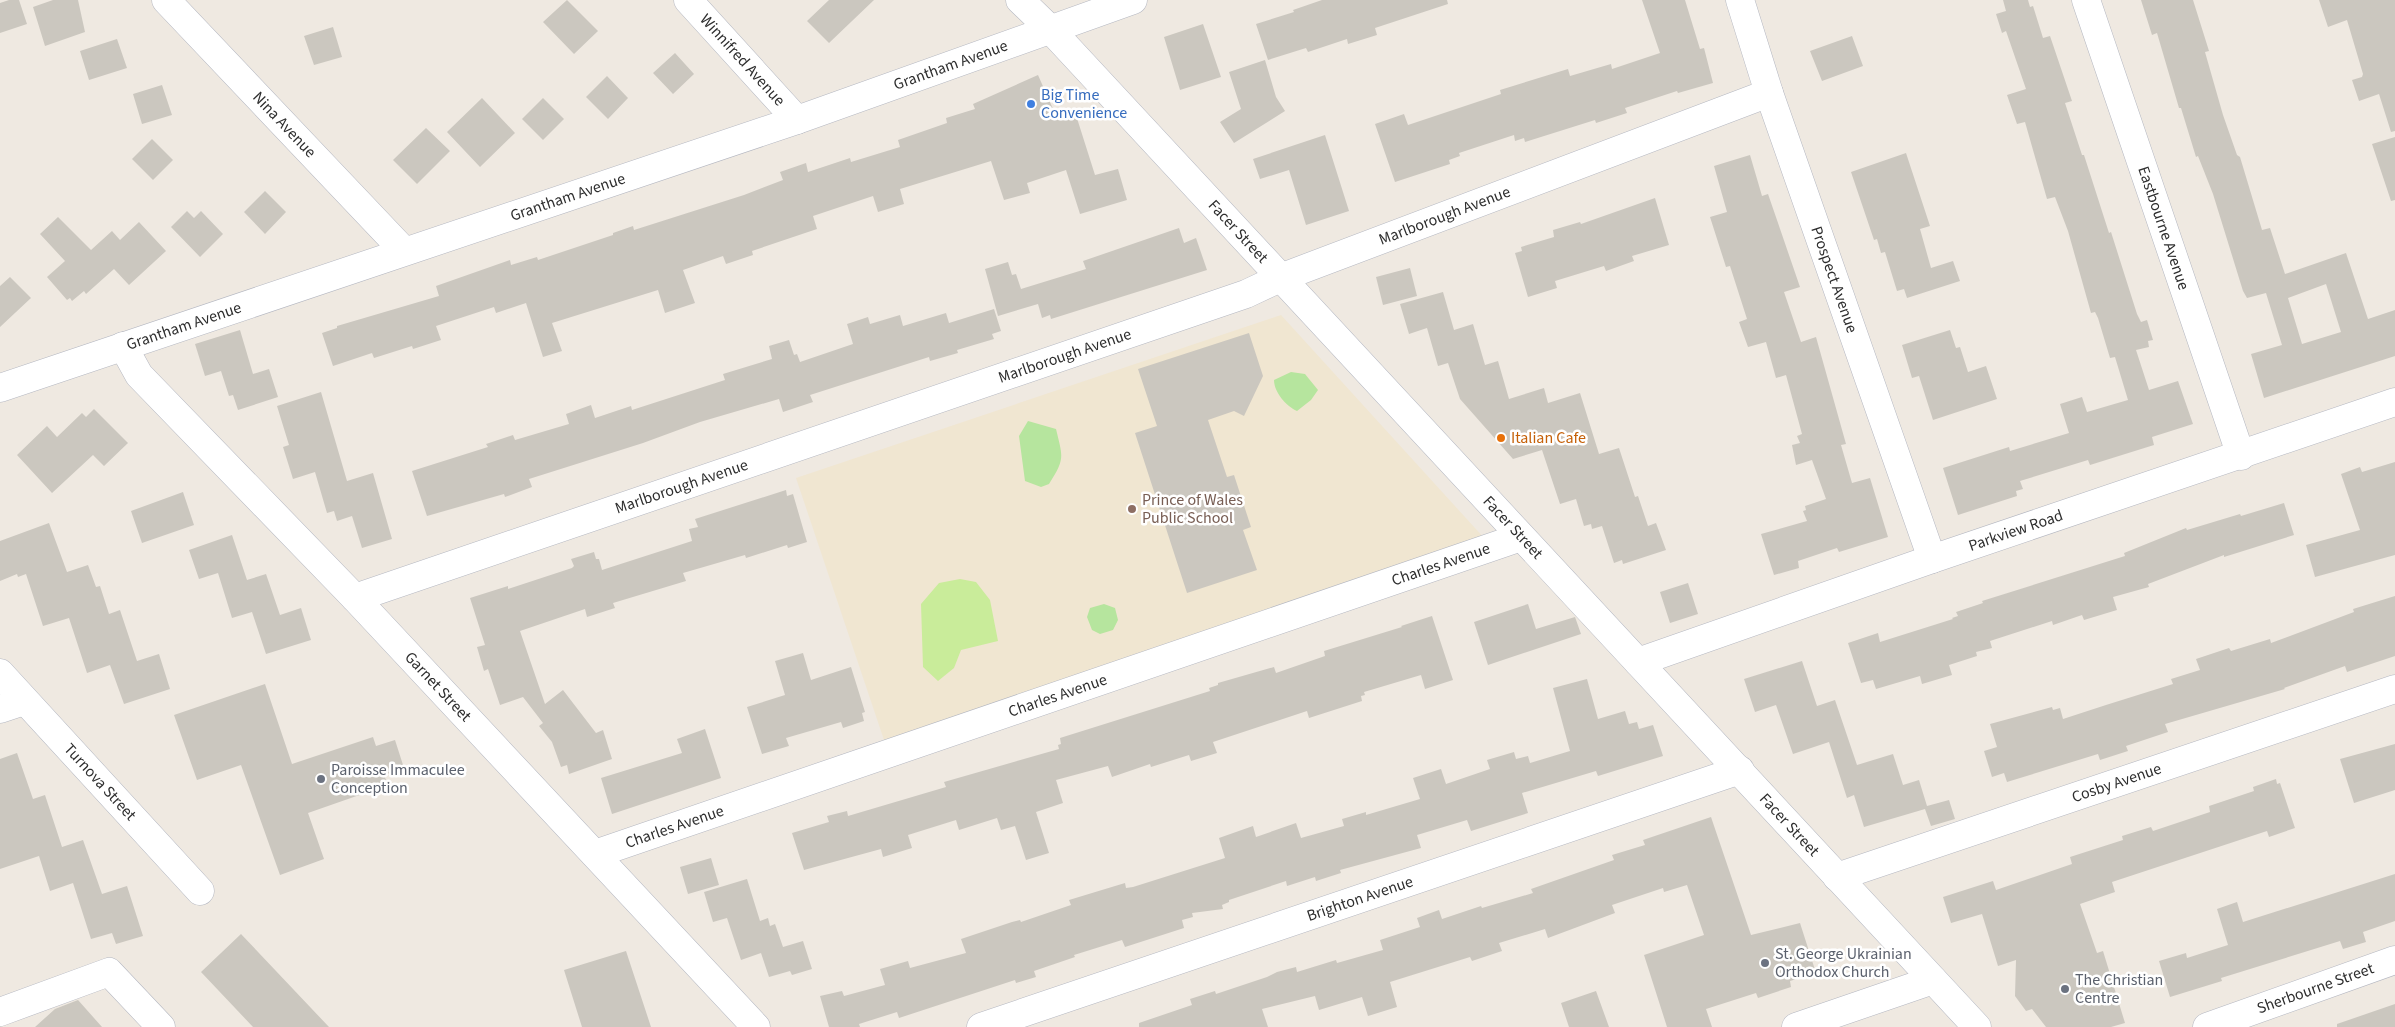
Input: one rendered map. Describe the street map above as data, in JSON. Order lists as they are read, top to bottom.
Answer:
{
  "streets": {
    "street": [
      "Winnifred Avenue",
      "Grantham Avenue",
      "Nina Avenue",
      "Marlborough Avenue",
      "Eastbourne Avenue",
      "Facer Street",
      "Prospect Avenue",
      "Parkview Road",
      "Charles Avenue",
      "Garnet Street",
      "Turnova Street",
      "Cosby Avenue",
      "Brighton Avenue",
      "Sherbourne Street"
    ]
  },
  "crossings": [
    ["Winnifred Avenue", "Grantham Avenue"],
    ["Grantham Avenue", "Nina Avenue"],
    ["Grantham Avenue", "Facer Street"],
    ["Grantham Avenue", "Garnet Street"],
    ["Marlborough Avenue", "Facer Street"],
    ["Marlborough Avenue", "Prospect Avenue"],
    ["Marlborough Avenue", "Garnet Street"],
    ["Eastbourne Avenue", "Parkview Road"],
    ["Facer Street", "Parkview Road"],
    ["Facer Street", "Charles Avenue"],
    ["Facer Street", "Cosby Avenue"],
    ["Facer Street", "Brighton Avenue"],
    ["Prospect Avenue", "Parkview Road"],
    ["Charles Avenue", "Garnet Street"]
  ],
  "places": [
    "Big Time Convenience",
    "Italian Cafe",
    "Prince of Wales Public School",
    "Paroisse Immaculee Conception",
    "St. George Ukrainian Orthodox Church",
    "The Christian Centre"
  ]
}
